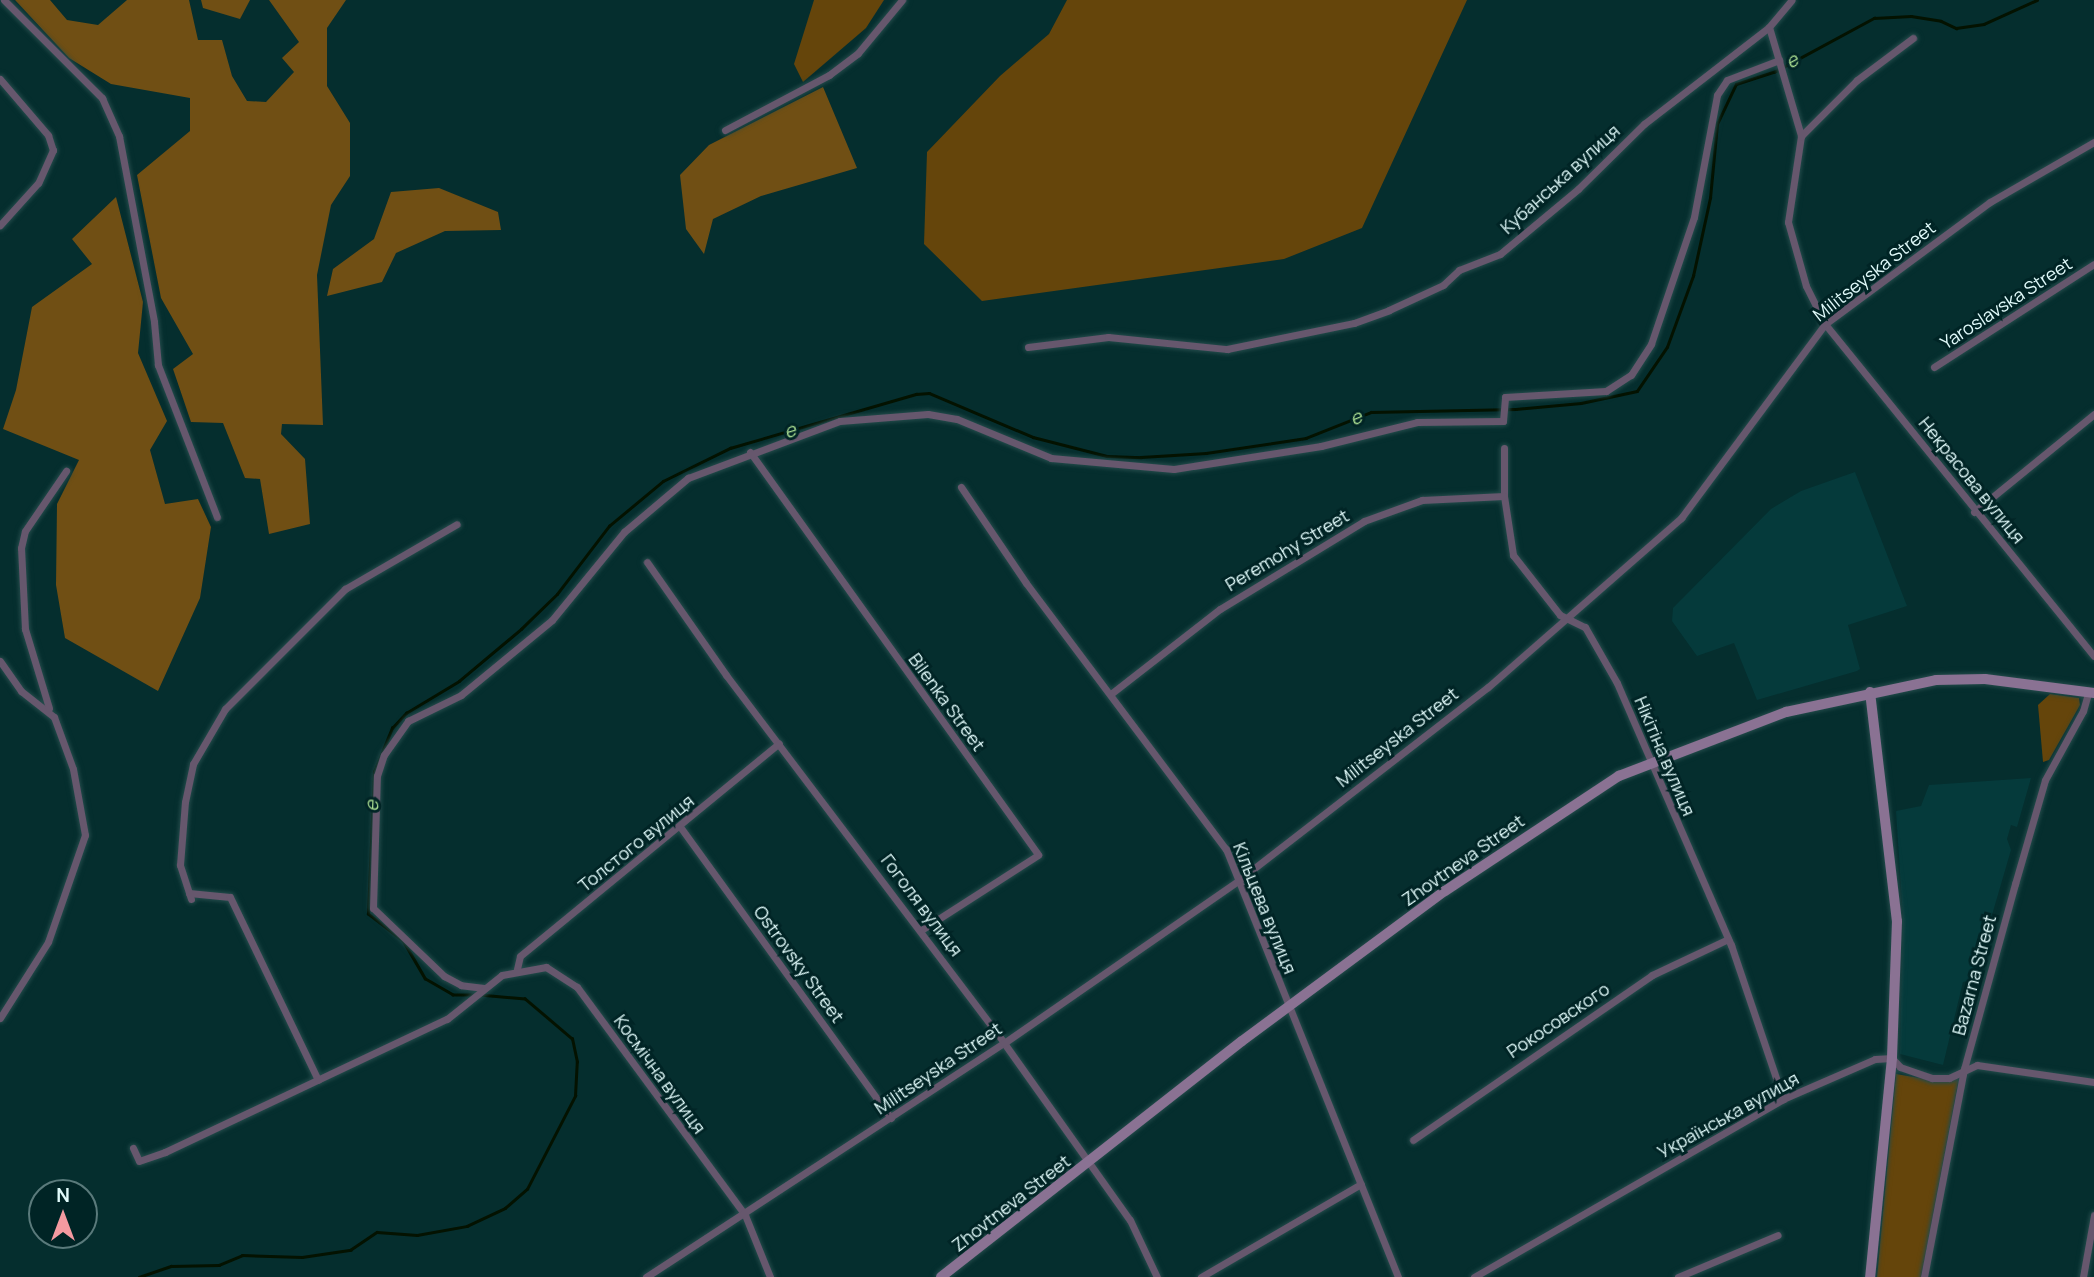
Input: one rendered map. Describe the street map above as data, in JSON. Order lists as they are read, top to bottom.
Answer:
{
  "streets": {
    "main road": ["Zhovtneva Street"],
    "street": [
      "Кубанська вулиця",
      "Militseyska Street",
      "Yaroslavska Street",
      "Некрасова вулиця",
      "Peremohy Street",
      "Bilenka Street",
      "Нікітіна вулиця",
      "Толстого вулиця",
      "Гоголя вулиця",
      "Кільцева вулиця",
      "Ostrovsky Street",
      "Bazarna Street",
      "Рокосовского",
      "Космічна вулиця",
      "Українська вулиця"
    ]
  },
  "crossings": [
    ["Militseyska Street", "Некрасова вулиця"],
    ["Militseyska Street", "Нікітіна вулиця"],
    ["Militseyska Street", "Гоголя вулиця"],
    ["Militseyska Street", "Кільцева вулиця"],
    ["Militseyska Street", "Ostrovsky Street"],
    ["Militseyska Street", "Космічна вулиця"],
    ["Peremohy Street", "Нікітіна вулиця"],
    ["Peremohy Street", "Кільцева вулиця"],
    ["Bilenka Street", "Гоголя вулиця"],
    ["Нікітіна вулиця", "Zhovtneva Street"],
    ["Нікітіна вулиця", "Рокосовского"],
    ["Нікітіна вулиця", "Українська вулиця"],
    ["Толстого вулиця", "Гоголя вулиця"],
    ["Толстого вулиця", "Ostrovsky Street"],
    ["Толстого вулиця", "Космічна вулиця"],
    ["Zhovtneva Street", "Гоголя вулиця"],
    ["Zhovtneva Street", "Кільцева вулиця"],
    ["Zhovtneva Street", "Bazarna Street"]
  ],
  "water": ["e"],
  "north": "top"
}
